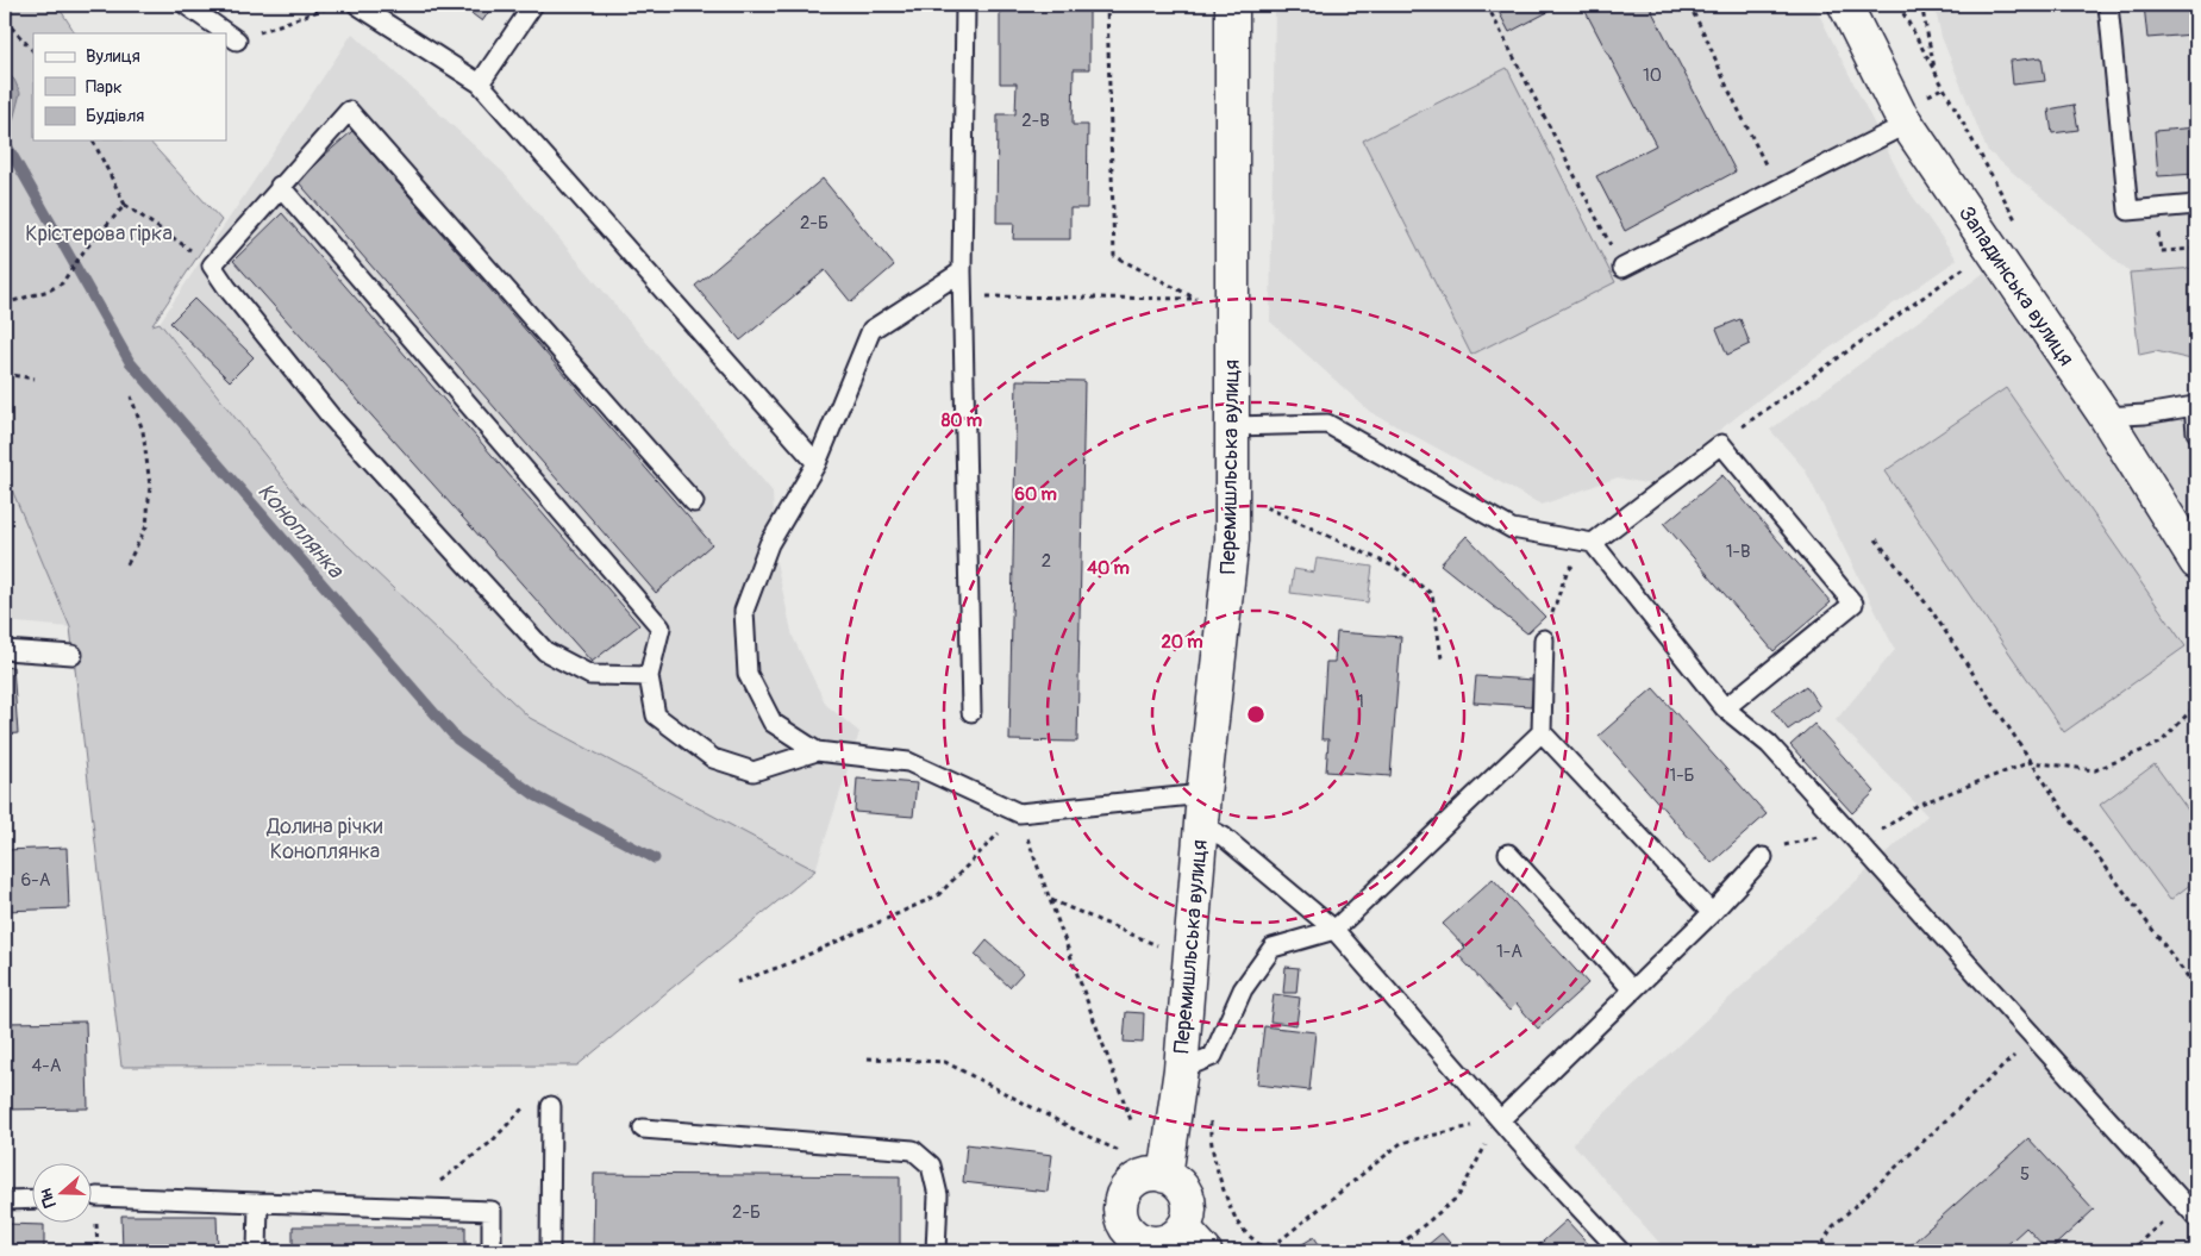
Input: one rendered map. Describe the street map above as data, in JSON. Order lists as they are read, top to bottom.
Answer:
{
  "streets": {
    "street": ["Западинська вулиця", "Перемишльська вулиця"]
  },
  "water": ["Коноплянка"],
  "parks": ["Крістерова гірка", "Долина річки Коноплянка"],
  "house_numbers": [
    "10",
    "2-В",
    "2-Б",
    "1-В",
    "2",
    "1",
    "1-Б",
    "6-А",
    "1-А",
    "4-А",
    "5",
    "2-Б"
  ],
  "legend": ["Вулиця", "Парк", "Будівля"],
  "north": "left",
  "rings": [
    "80 m",
    "60 m",
    "40 m",
    "20 m"
  ]
}
